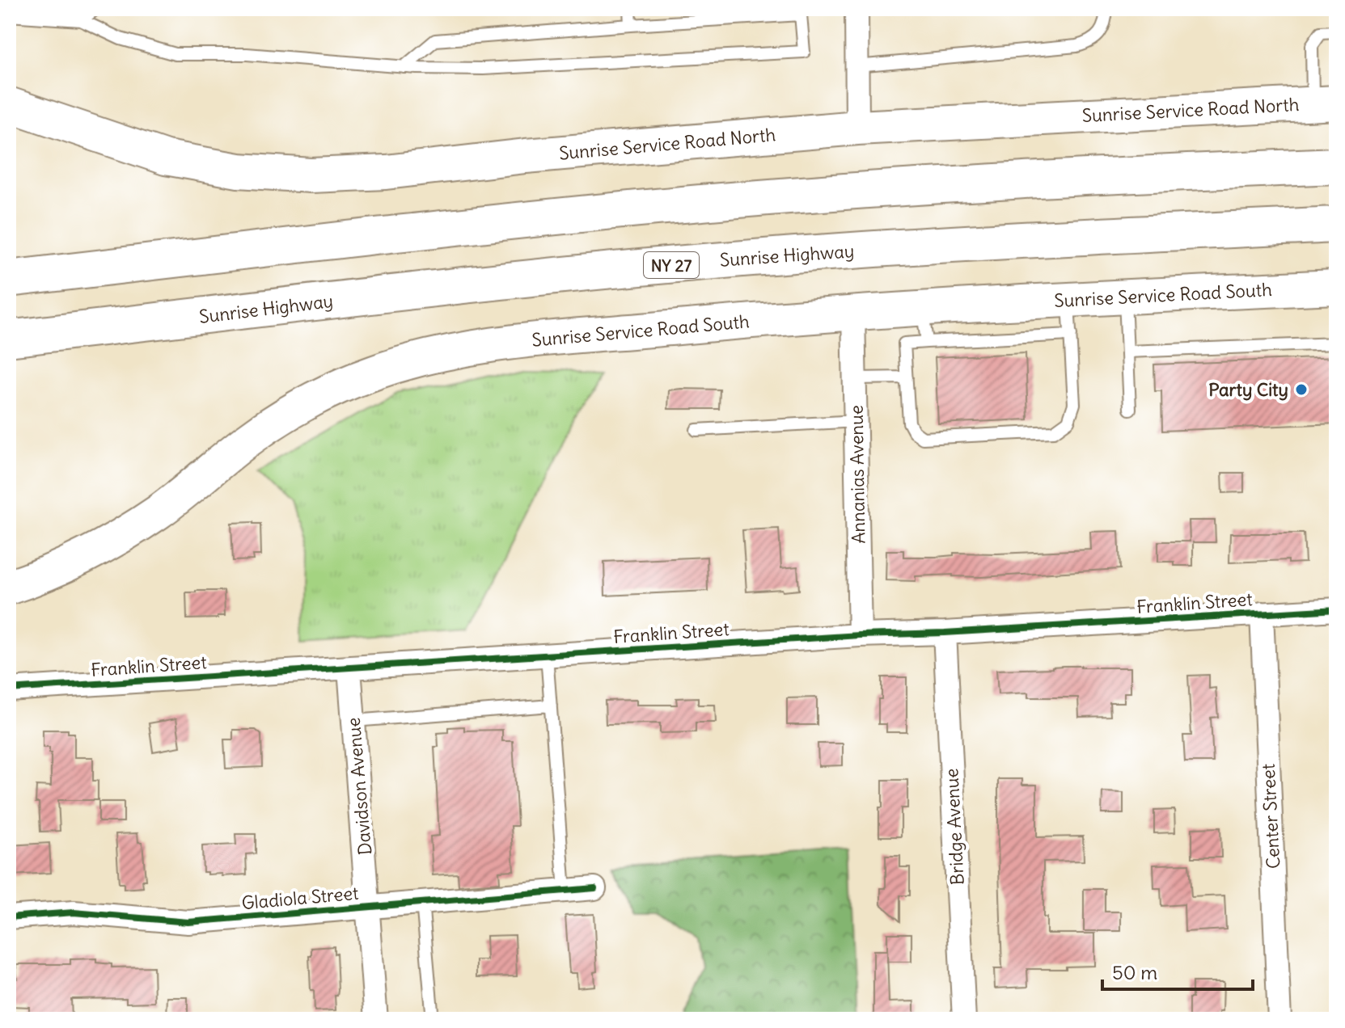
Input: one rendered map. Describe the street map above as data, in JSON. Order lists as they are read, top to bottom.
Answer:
{
  "streets": {
    "highway": ["Sunrise Highway", "NY 27"],
    "main road": ["Sunrise Service Road North", "Sunrise Service Road South"],
    "street": [
      "Annanias Avenue",
      "Franklin Street",
      "Davidson Avenue",
      "Center Street",
      "Bridge Avenue",
      "Gladiola Street"
    ]
  },
  "crossings": [
    ["Sunrise Service Road South", "Annanias Avenue"],
    ["Annanias Avenue", "Franklin Street"],
    ["Franklin Street", "Davidson Avenue"],
    ["Franklin Street", "Center Street"],
    ["Franklin Street", "Bridge Avenue"],
    ["Davidson Avenue", "Gladiola Street"]
  ],
  "places": ["Party City"],
  "scale_bar": "50 m"
}
